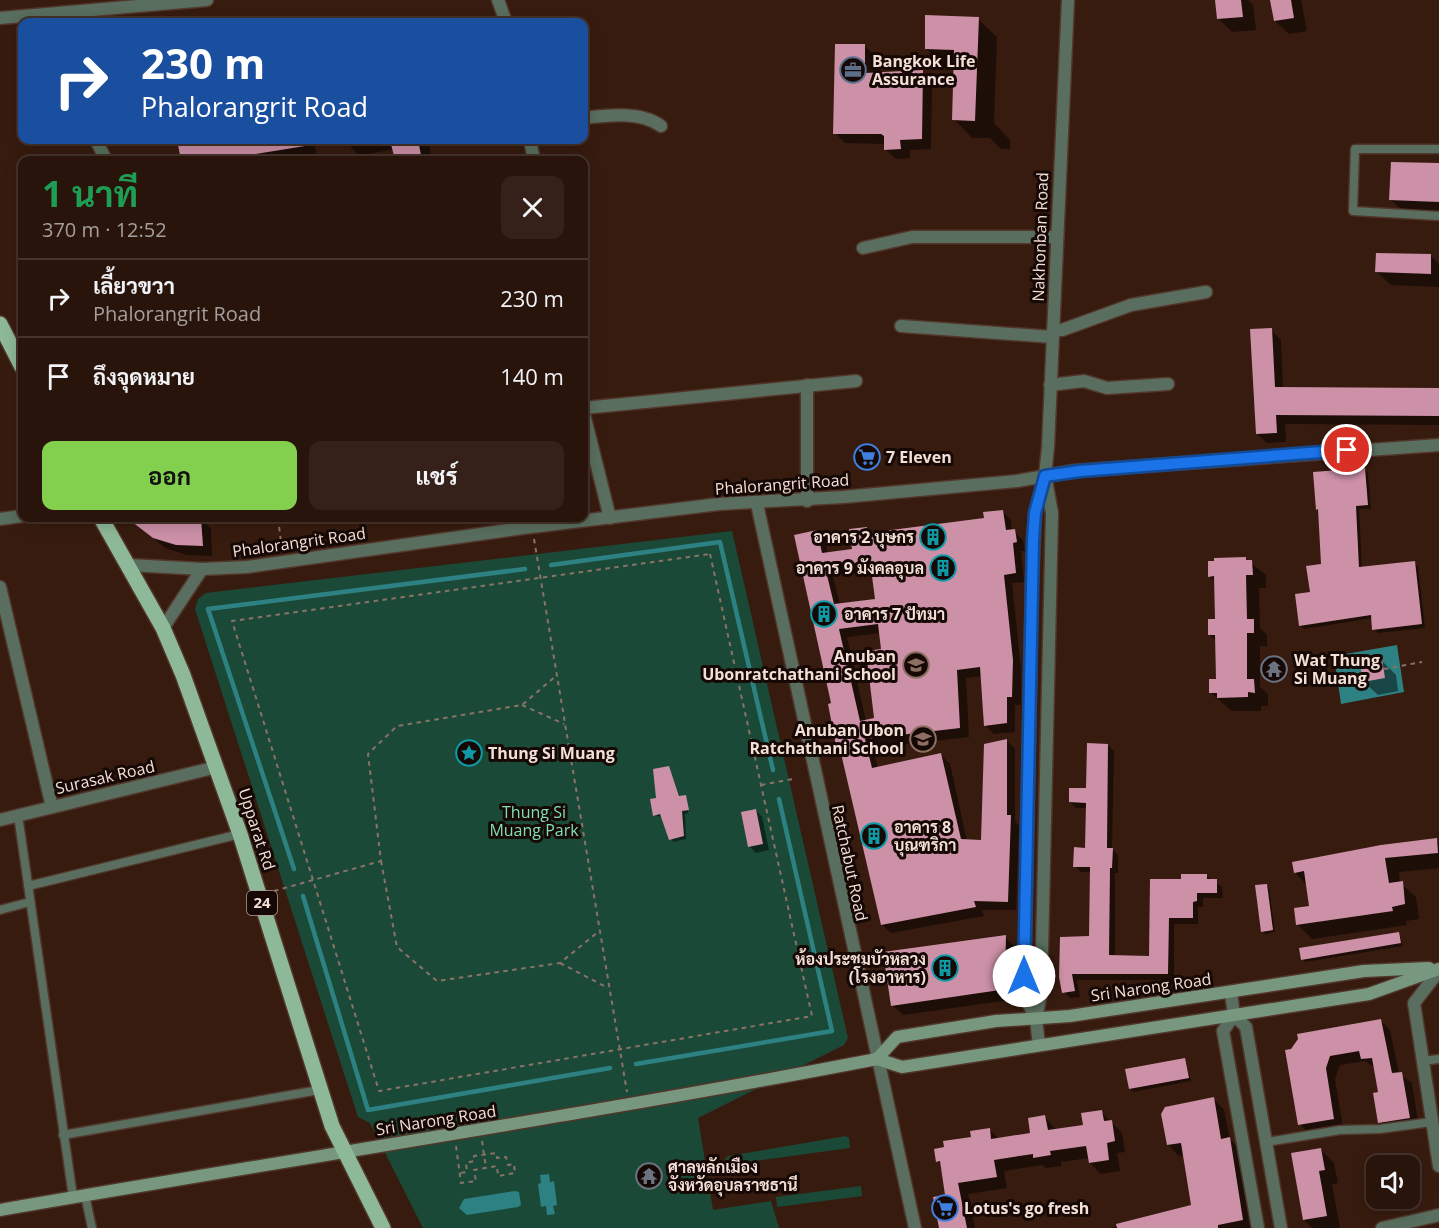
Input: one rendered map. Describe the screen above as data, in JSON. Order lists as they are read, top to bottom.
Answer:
{
  "streets": {
    "main road": ["Upparat Rd", "24", "Sri Narong Road"],
    "street": [
      "Nakhonban Road",
      "Phalorangrit Road",
      "Surasak Road",
      "Ratchabut Road"
    ]
  },
  "crossings": [
    ["Nakhonban Road", "Phalorangrit Road"],
    ["Nakhonban Road", "Sri Narong Road"],
    ["Phalorangrit Road", "Upparat Rd"],
    ["Phalorangrit Road", "Ratchabut Road"],
    ["Surasak Road", "Upparat Rd"],
    ["Upparat Rd", "Sri Narong Road"],
    ["Ratchabut Road", "Sri Narong Road"]
  ],
  "parks": ["Thung Si Muang Park"],
  "places": {
    "office": ["Bangkok Life Assurance"],
    "supermarket": ["7 Eleven", "Lotus's go fresh"],
    "building": [
      "อาคาร 2 บุษกร",
      "อาคาร 9 มังคลอุบล",
      "อาคาร 7 ปัทมา",
      "อาคาร 8 บุณฑริกา",
      "ห้องประชุมบัวหลวง (โรงอาหาร)"
    ],
    "school or university": ["Anuban Ubonratchathani School", "Anuban Ubon Ratchathani School"],
    "temple": ["Wat Thung Si Muang", "ศาลหลักเมือง จังหวัดอุบลราชธานี"],
    "place": ["Thung Si Muang"]
  },
  "page": {
    "turn": ["230 m", "Phalorangrit Road"],
    "heading": ["1 นาที", "370 m · 12:52"],
    "list": [
      {
        "name": "เลี้ยวขวา",
        "note": "Phalorangrit Road",
        "value": "230 m"
      },
      {
        "name": "ถึงจุดหมาย",
        "value": "140 m"
      }
    ],
    "buttons": ["ออก", "แชร์"]
  }
}
